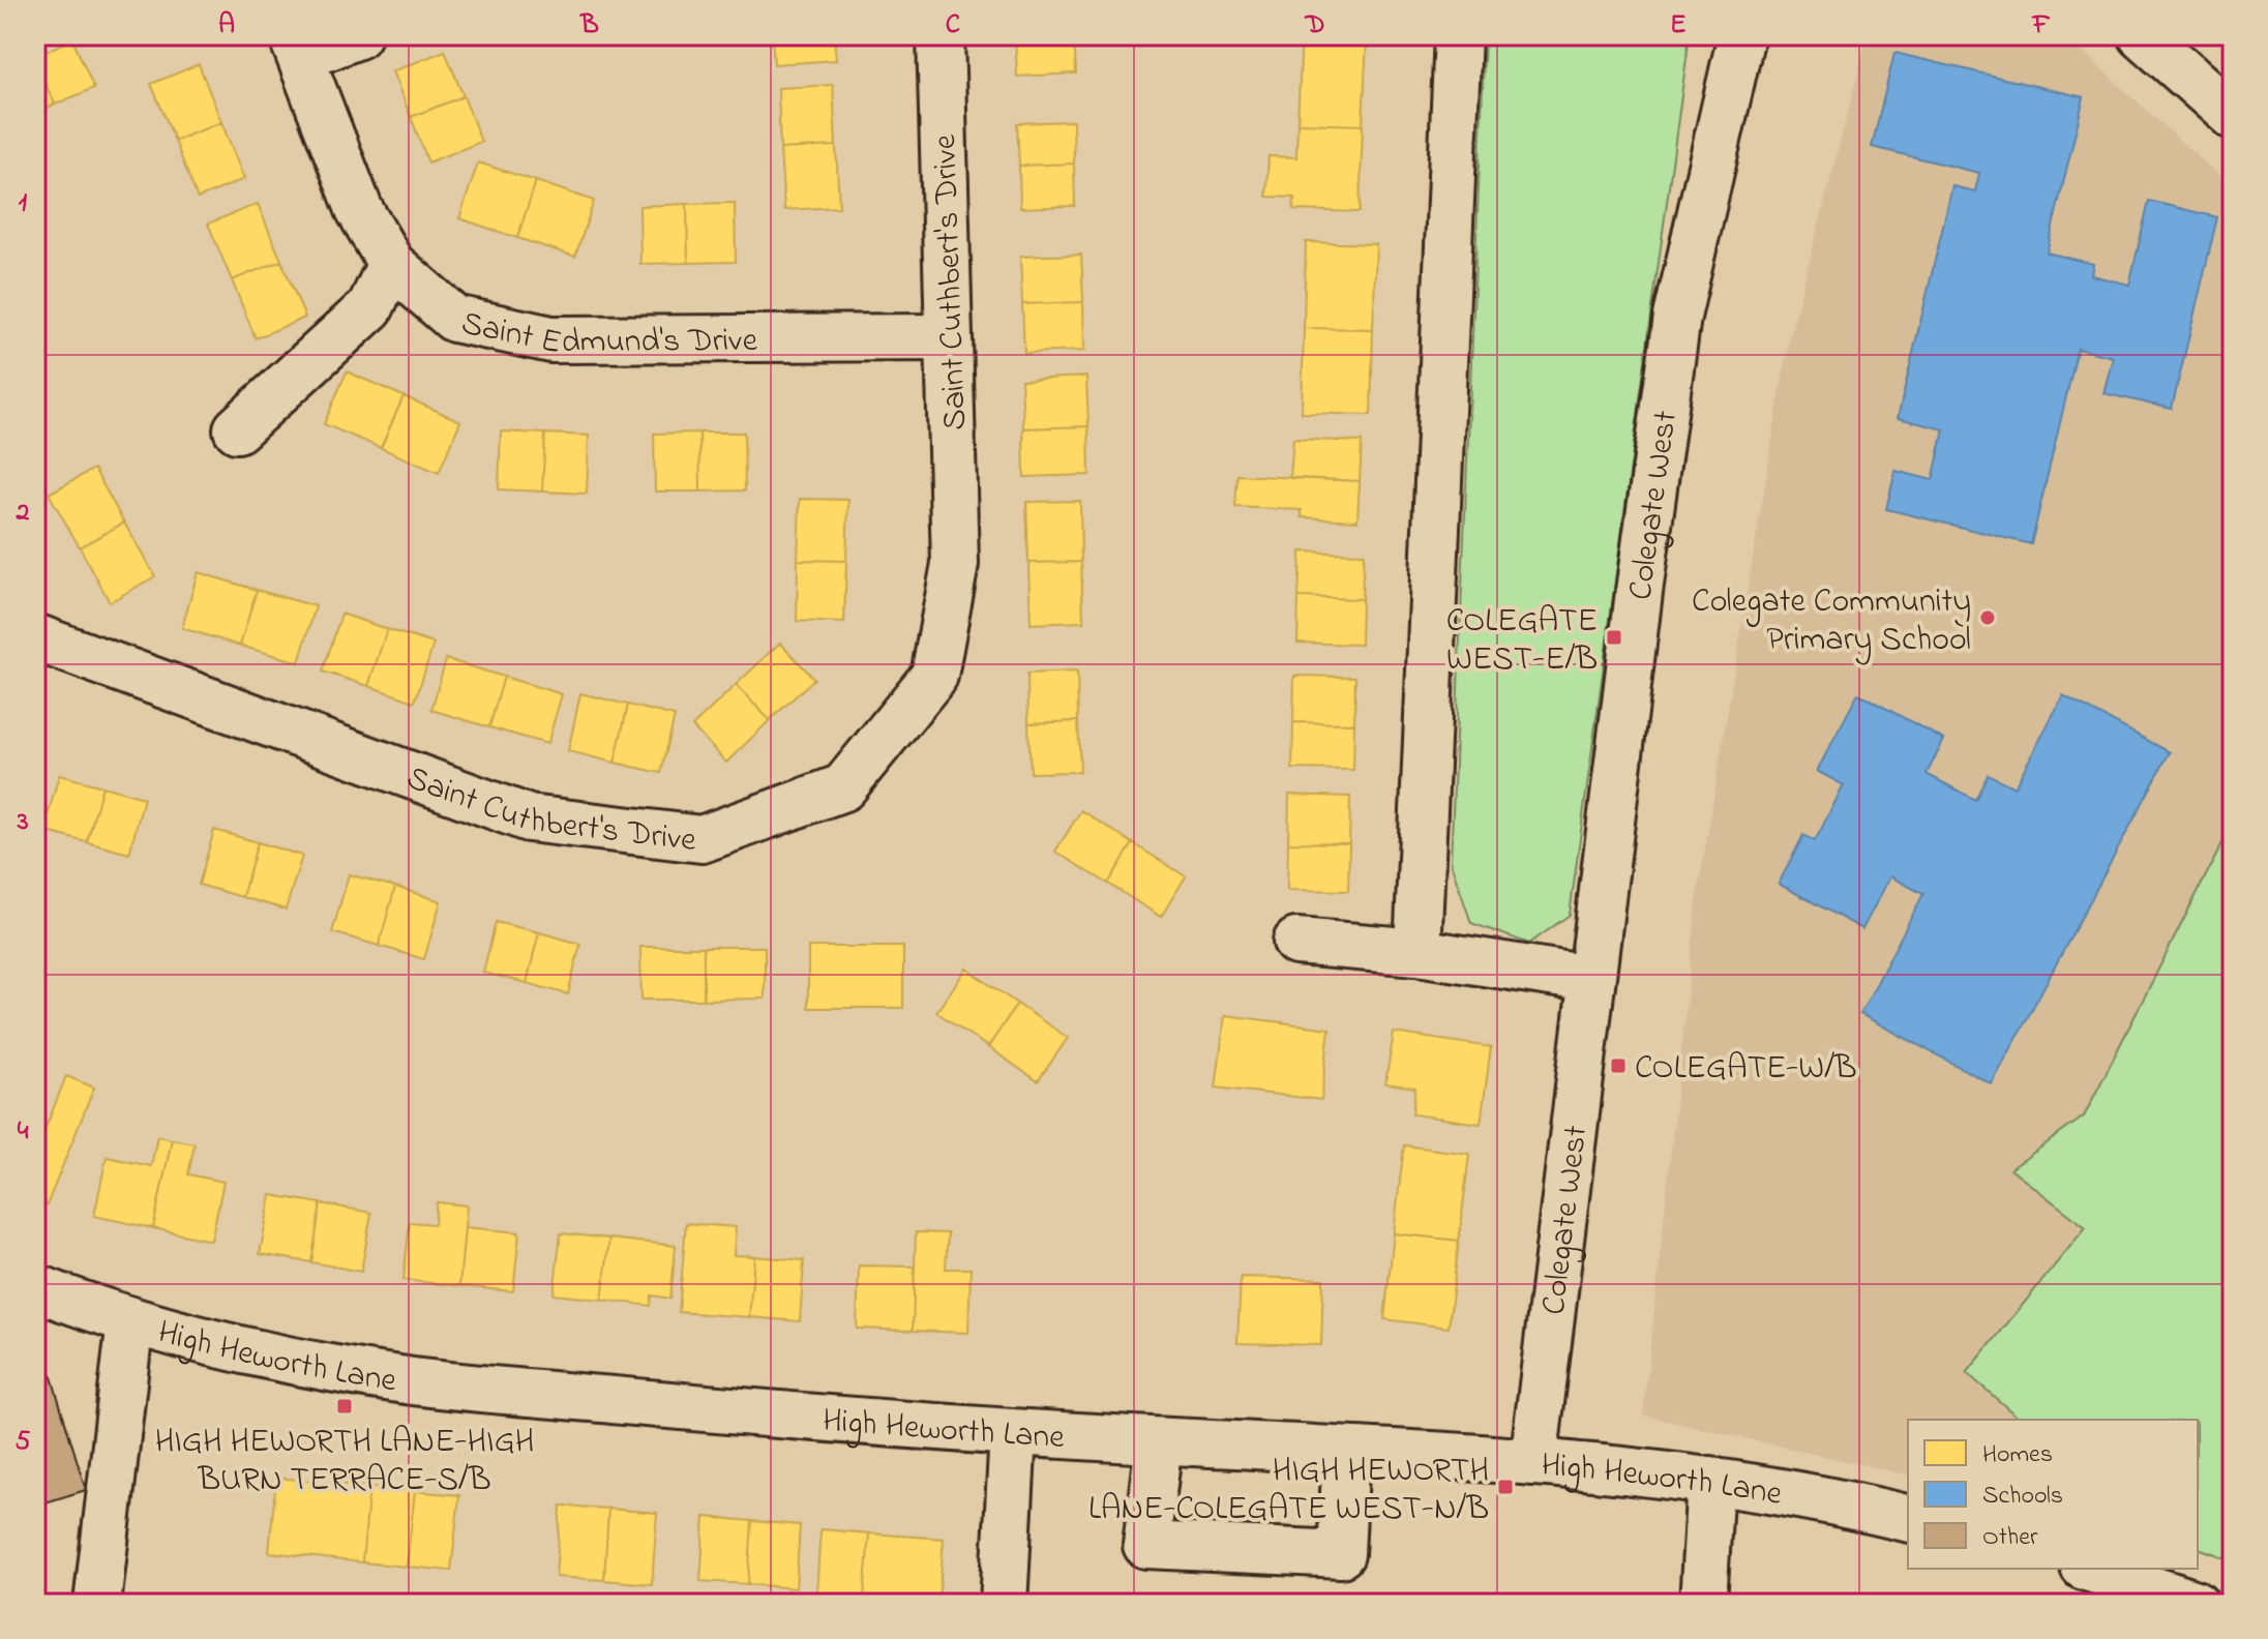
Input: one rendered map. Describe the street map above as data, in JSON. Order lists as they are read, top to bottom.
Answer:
{
  "streets": {
    "street": [
      "Saint Cuthbert's Drive",
      "Saint Edmund's Drive",
      "Colegate West",
      "High Heworth Lane"
    ]
  },
  "crossings": [
    ["Saint Cuthbert's Drive", "Saint Edmund's Drive"],
    ["Colegate West", "High Heworth Lane"]
  ],
  "places": {
    "other": ["Colegate Community Primary School"],
    "transit": [
      "COLEGATE WEST-E/B",
      "COLEGATE-W/B",
      "HIGH HEWORTH LANE-HIGH BURN TERRACE-S/B",
      "HIGH HEWORTH LANE-COLEGATE WEST-N/B"
    ]
  },
  "legend": ["Homes", "Schools", "Other"],
  "grid": {
    "columns": [
      "A",
      "B",
      "C",
      "D",
      "E",
      "F"
    ],
    "rows": [
      "1",
      "2",
      "3",
      "4",
      "5"
    ]
  }
}
